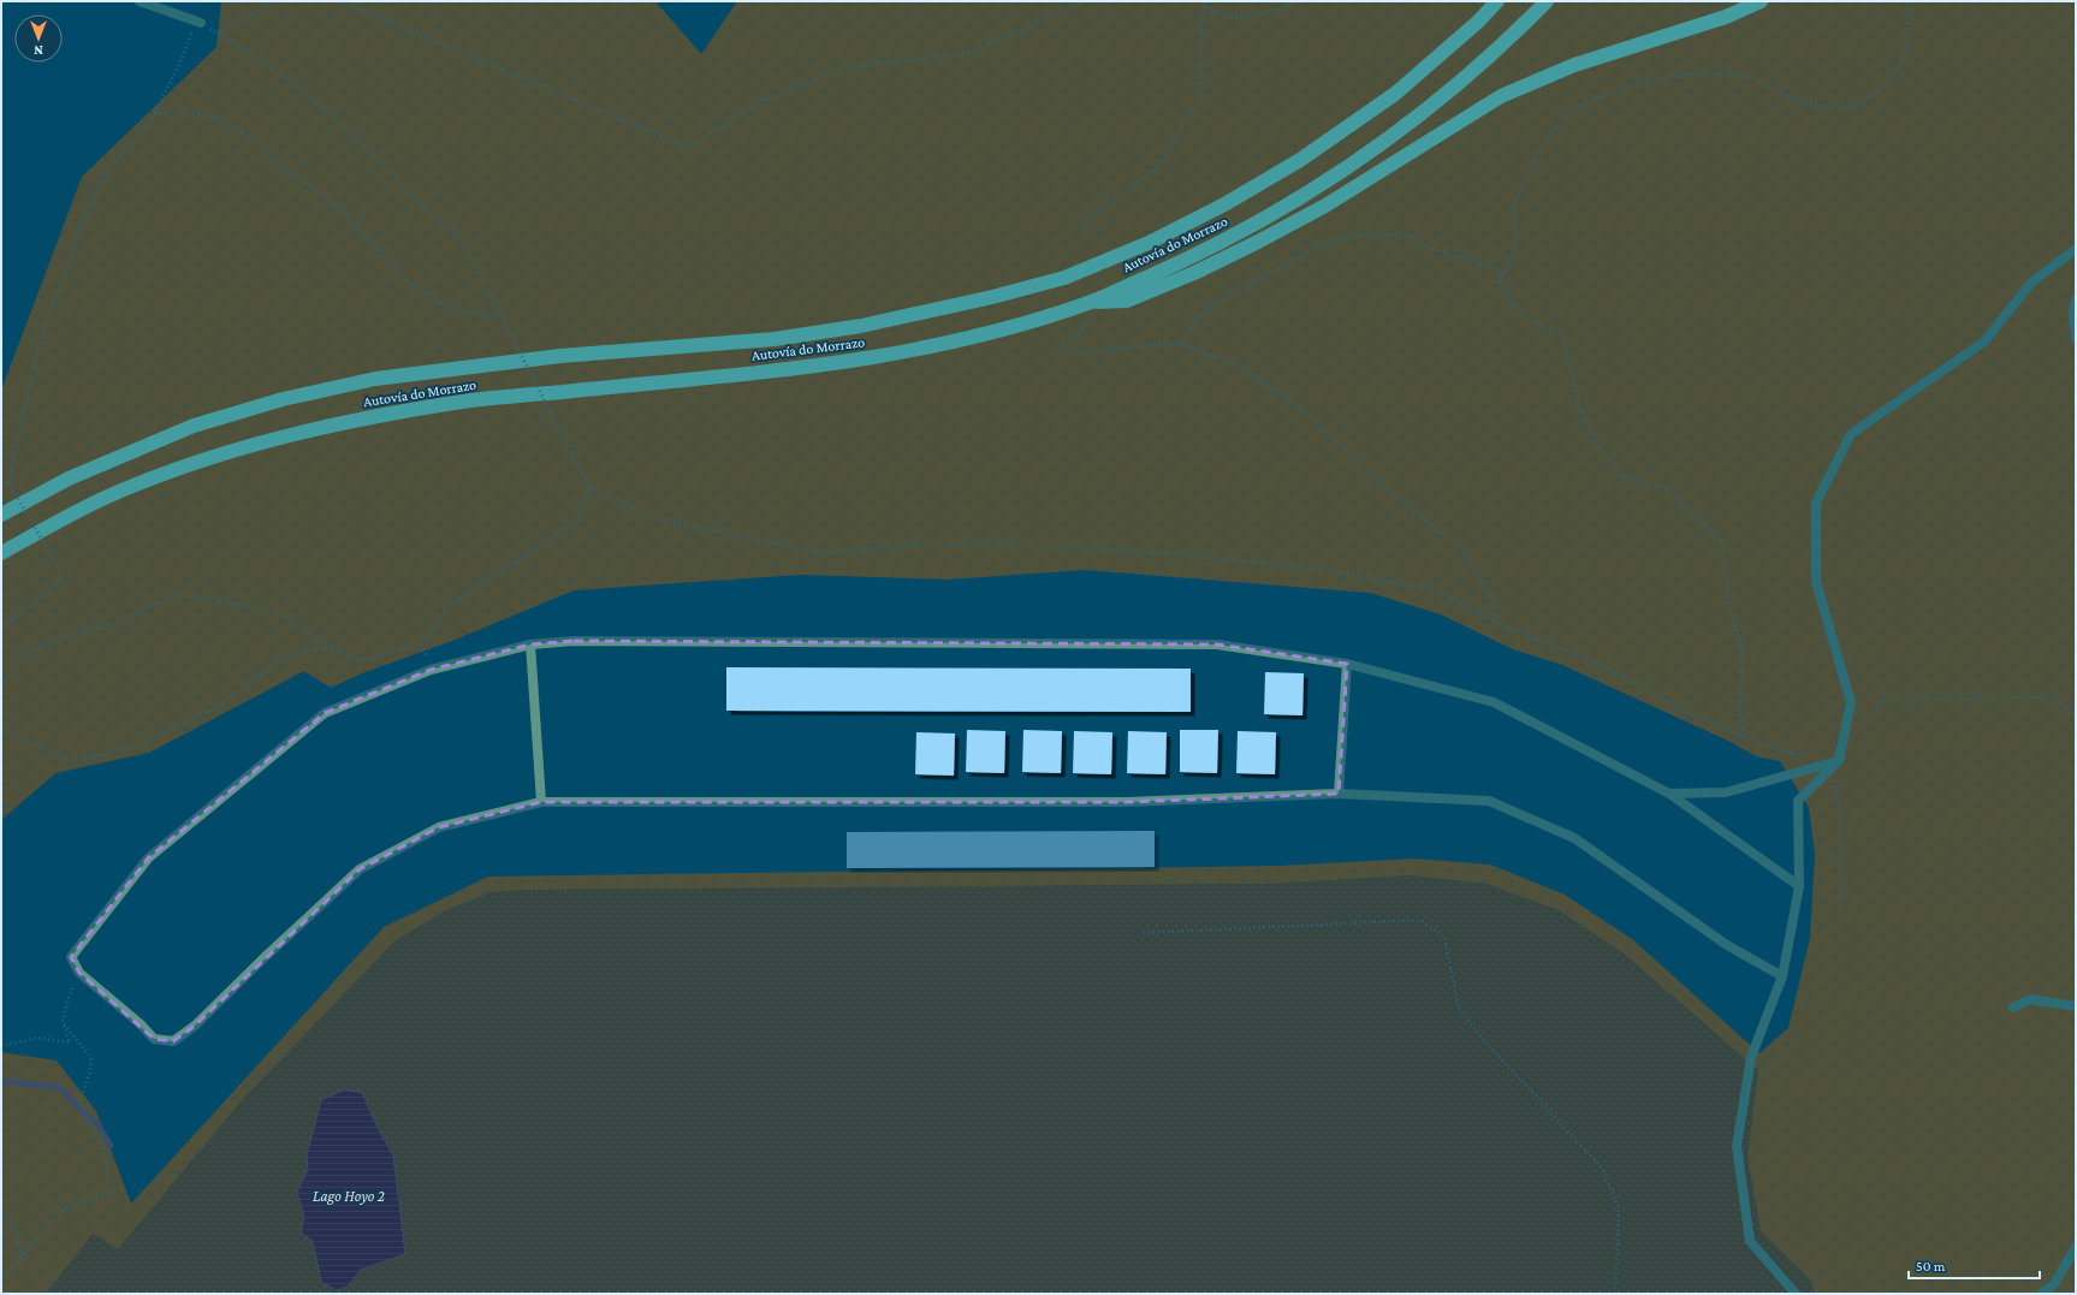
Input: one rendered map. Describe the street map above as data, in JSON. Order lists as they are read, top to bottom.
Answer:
{
  "streets": {
    "highway": ["Autovía do Morrazo"]
  },
  "water": ["Lago Hoyo 2"],
  "scale_bar": "50 m",
  "north": "bottom"
}
